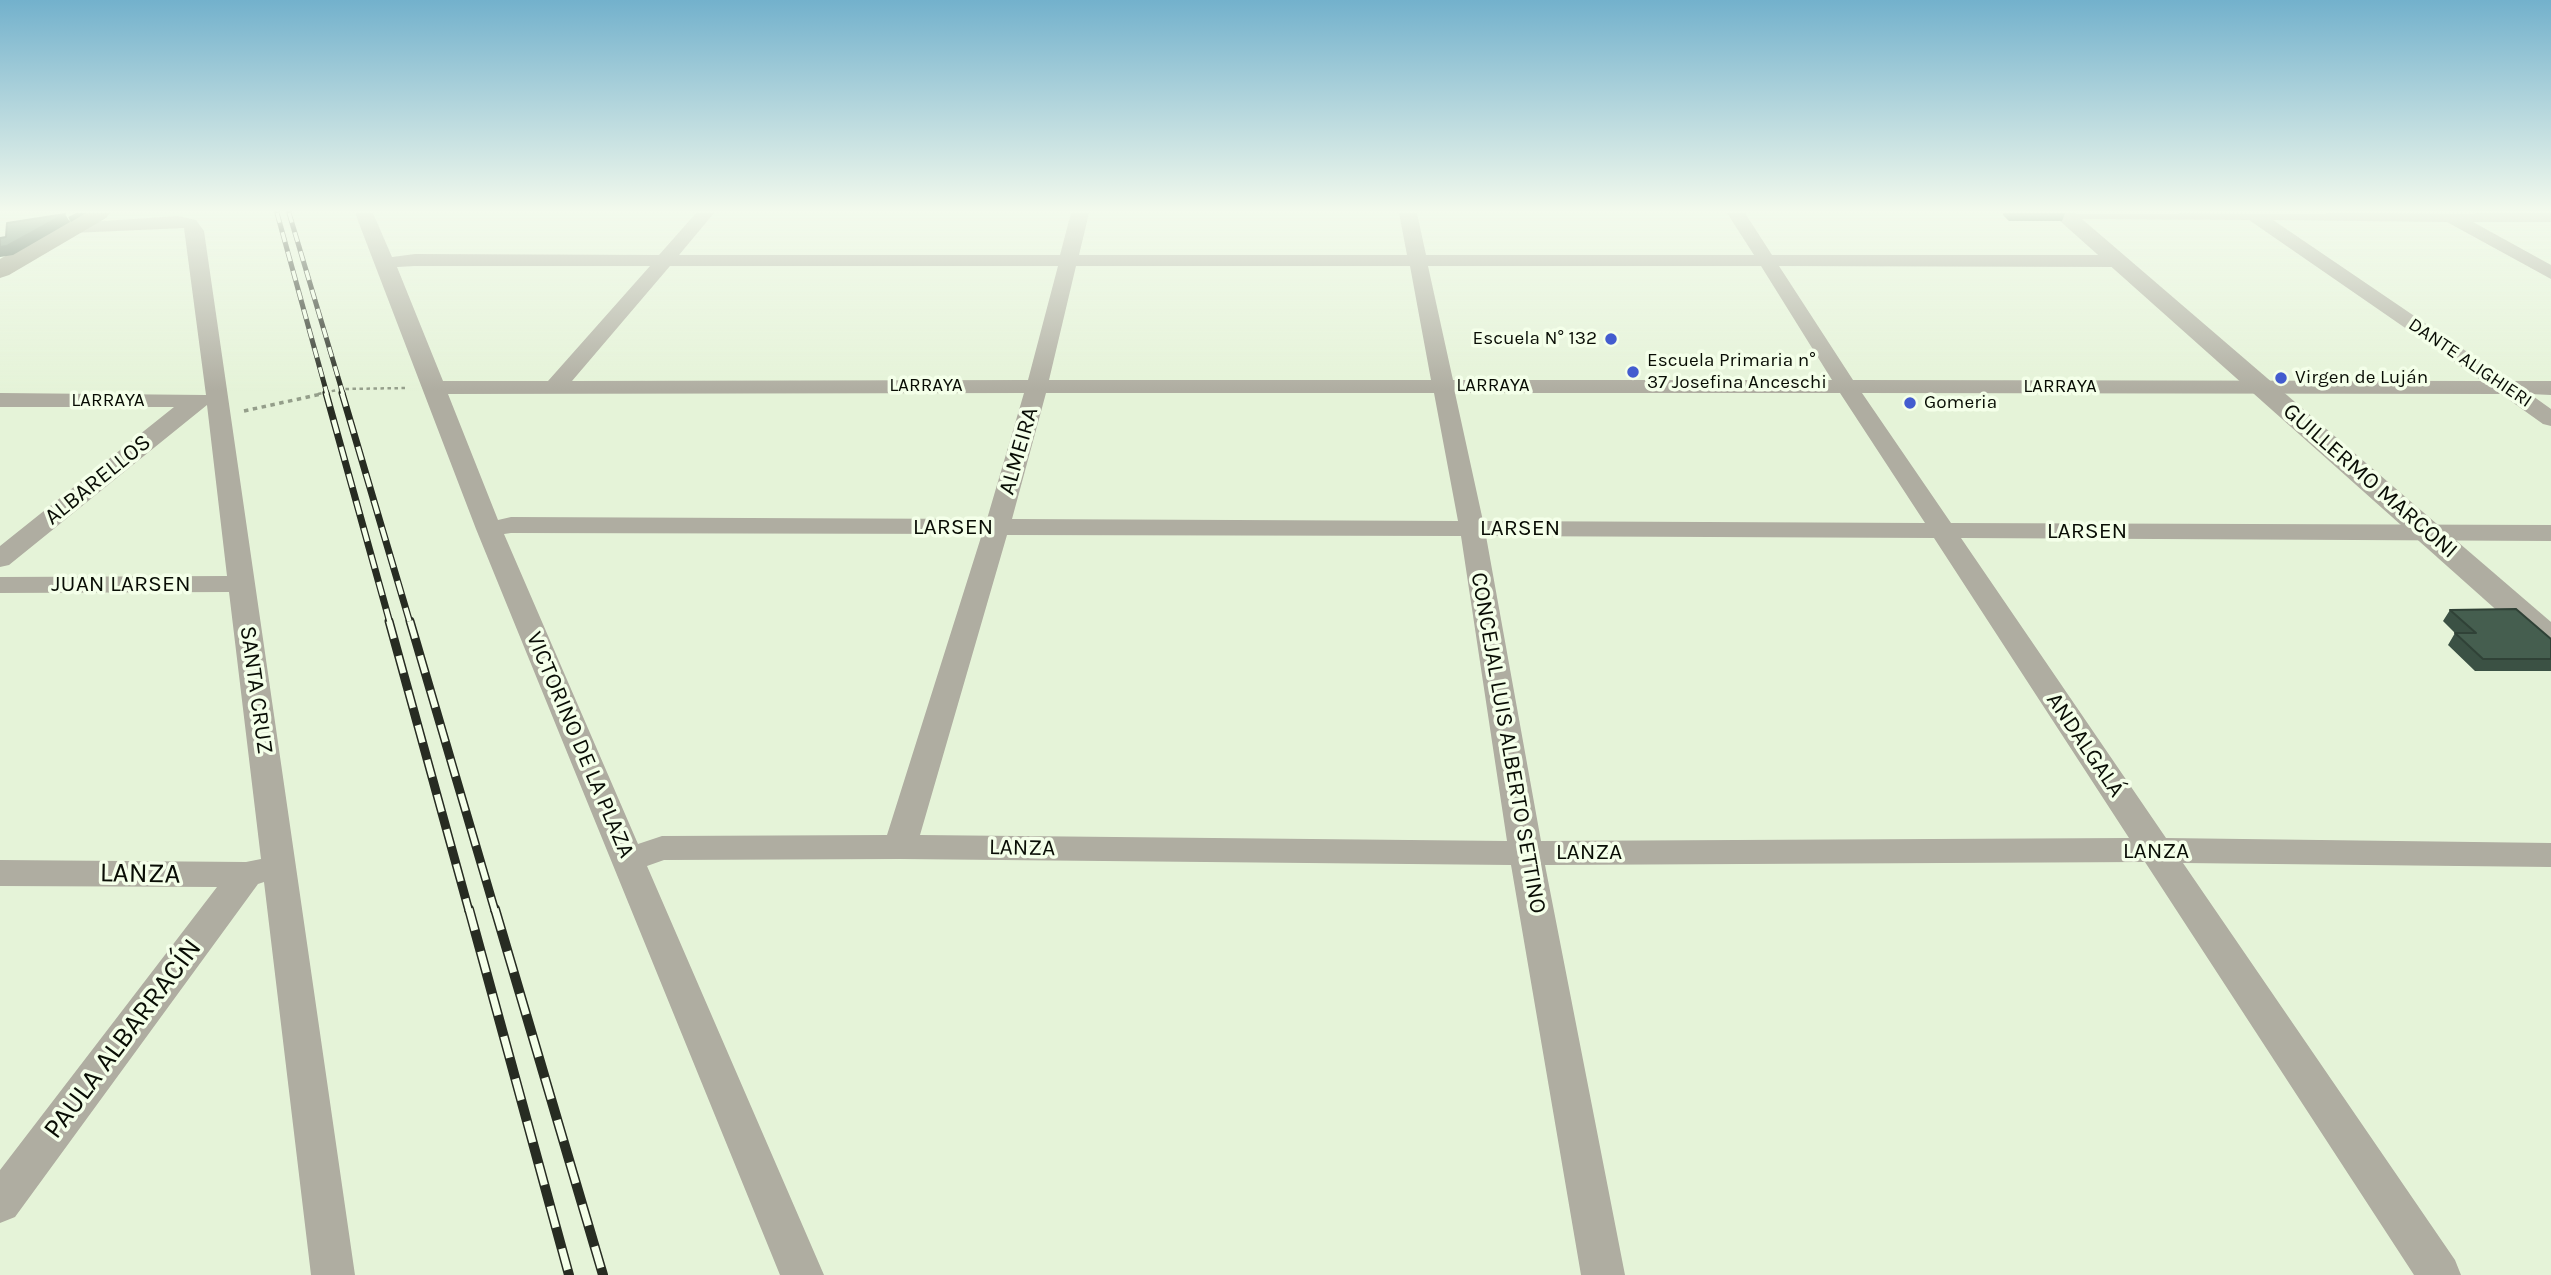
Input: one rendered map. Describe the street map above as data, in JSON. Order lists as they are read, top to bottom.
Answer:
{
  "streets": {
    "street": [
      "DANTE ALIGHIERI",
      "LARRAYA",
      "ALMEIRA",
      "ALBARELLOS",
      "GUILLERMO MARCONI",
      "LARSEN",
      "JUAN LARSEN",
      "SANTA CRUZ",
      "CONCEJAL LUIS ALBERTO SETTINO",
      "VICTORINO DE LA PLAZA",
      "ANDALGALÁ",
      "LANZA",
      "PAULA ALBARRACÍN"
    ]
  },
  "crossings": [
    ["DANTE ALIGHIERI", "LARRAYA"],
    ["LARRAYA", "ALMEIRA"],
    ["LARRAYA", "ALBARELLOS"],
    ["LARRAYA", "GUILLERMO MARCONI"],
    ["LARRAYA", "SANTA CRUZ"],
    ["LARRAYA", "CONCEJAL LUIS ALBERTO SETTINO"],
    ["LARRAYA", "VICTORINO DE LA PLAZA"],
    ["LARRAYA", "ANDALGALÁ"],
    ["ALMEIRA", "LARSEN"],
    ["ALMEIRA", "LANZA"],
    ["ALBARELLOS", "SANTA CRUZ"],
    ["GUILLERMO MARCONI", "LARSEN"],
    ["LARSEN", "CONCEJAL LUIS ALBERTO SETTINO"],
    ["LARSEN", "VICTORINO DE LA PLAZA"],
    ["LARSEN", "ANDALGALÁ"],
    ["JUAN LARSEN", "SANTA CRUZ"],
    ["SANTA CRUZ", "LANZA"],
    ["SANTA CRUZ", "PAULA ALBARRACÍN"],
    ["CONCEJAL LUIS ALBERTO SETTINO", "LANZA"],
    ["VICTORINO DE LA PLAZA", "LANZA"],
    ["ANDALGALÁ", "LANZA"],
    ["LANZA", "PAULA ALBARRACÍN"]
  ],
  "places": [
    "Escuela N° 132",
    "Escuela Primaria n° 37 Josefina Anceschi",
    "Virgen de Luján",
    "Gomeria"
  ]
}
